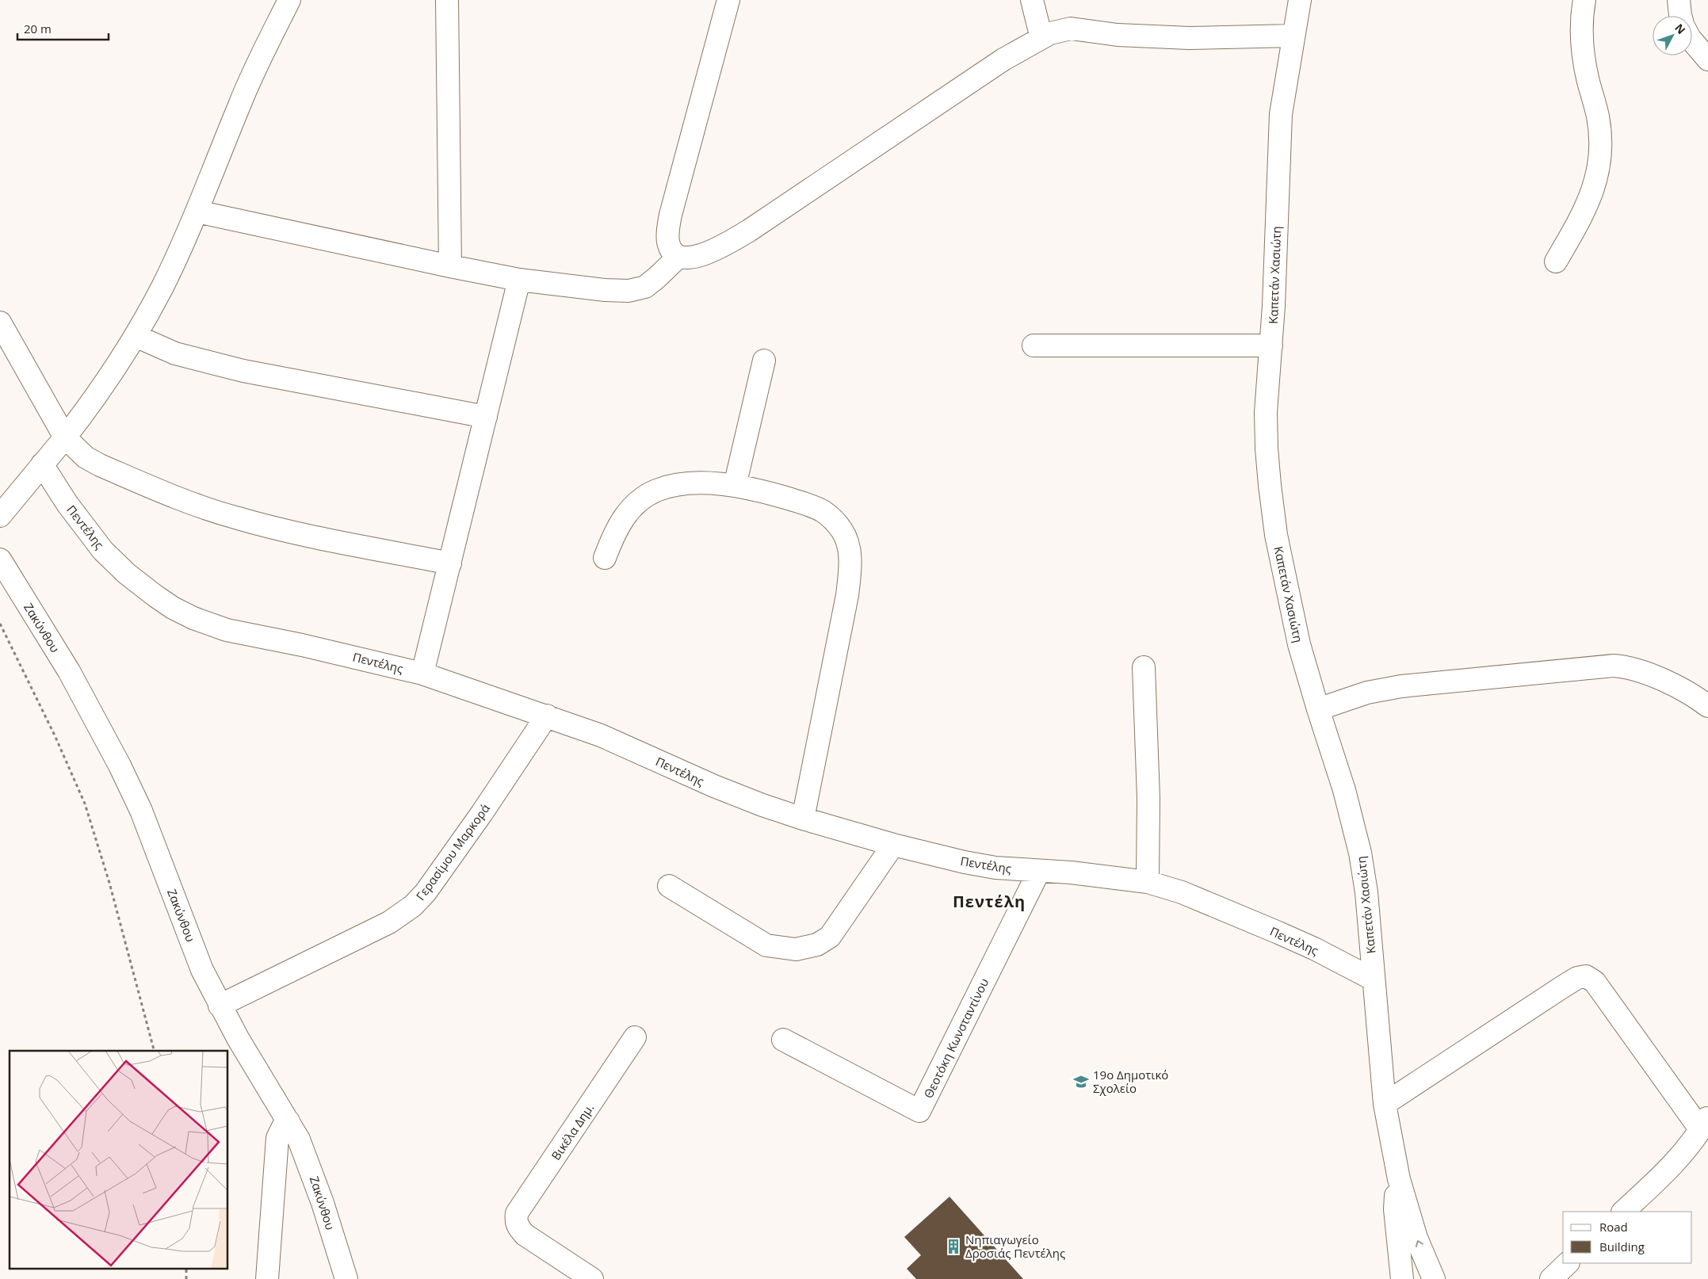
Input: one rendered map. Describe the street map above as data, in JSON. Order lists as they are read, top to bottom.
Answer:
{
  "streets": {
    "street": [
      "Καπετάν Χασιώτη",
      "Πεντέλης",
      "Ζακύνθου",
      "Γερασίμου Μαρκορά",
      "Θεοτόκη Κωνσταντίνου",
      "Βικέλα Δημ."
    ]
  },
  "crossings": [
    ["Καπετάν Χασιώτη", "Πεντέλης"],
    ["Πεντέλης", "Γερασίμου Μαρκορά"],
    ["Πεντέλης", "Θεοτόκη Κωνσταντίνου"],
    ["Ζακύνθου", "Γερασίμου Μαρκορά"]
  ],
  "districts": ["Πεντέλη"],
  "places": {
    "school or university": ["19ο Δημοτικό Σχολείο"],
    "building": ["Νηπιαγωγείο Δροσιάς Πεντέλης"]
  },
  "legend": ["Road", "Building"],
  "scale_bar": "20 m",
  "north": "top right"
}
